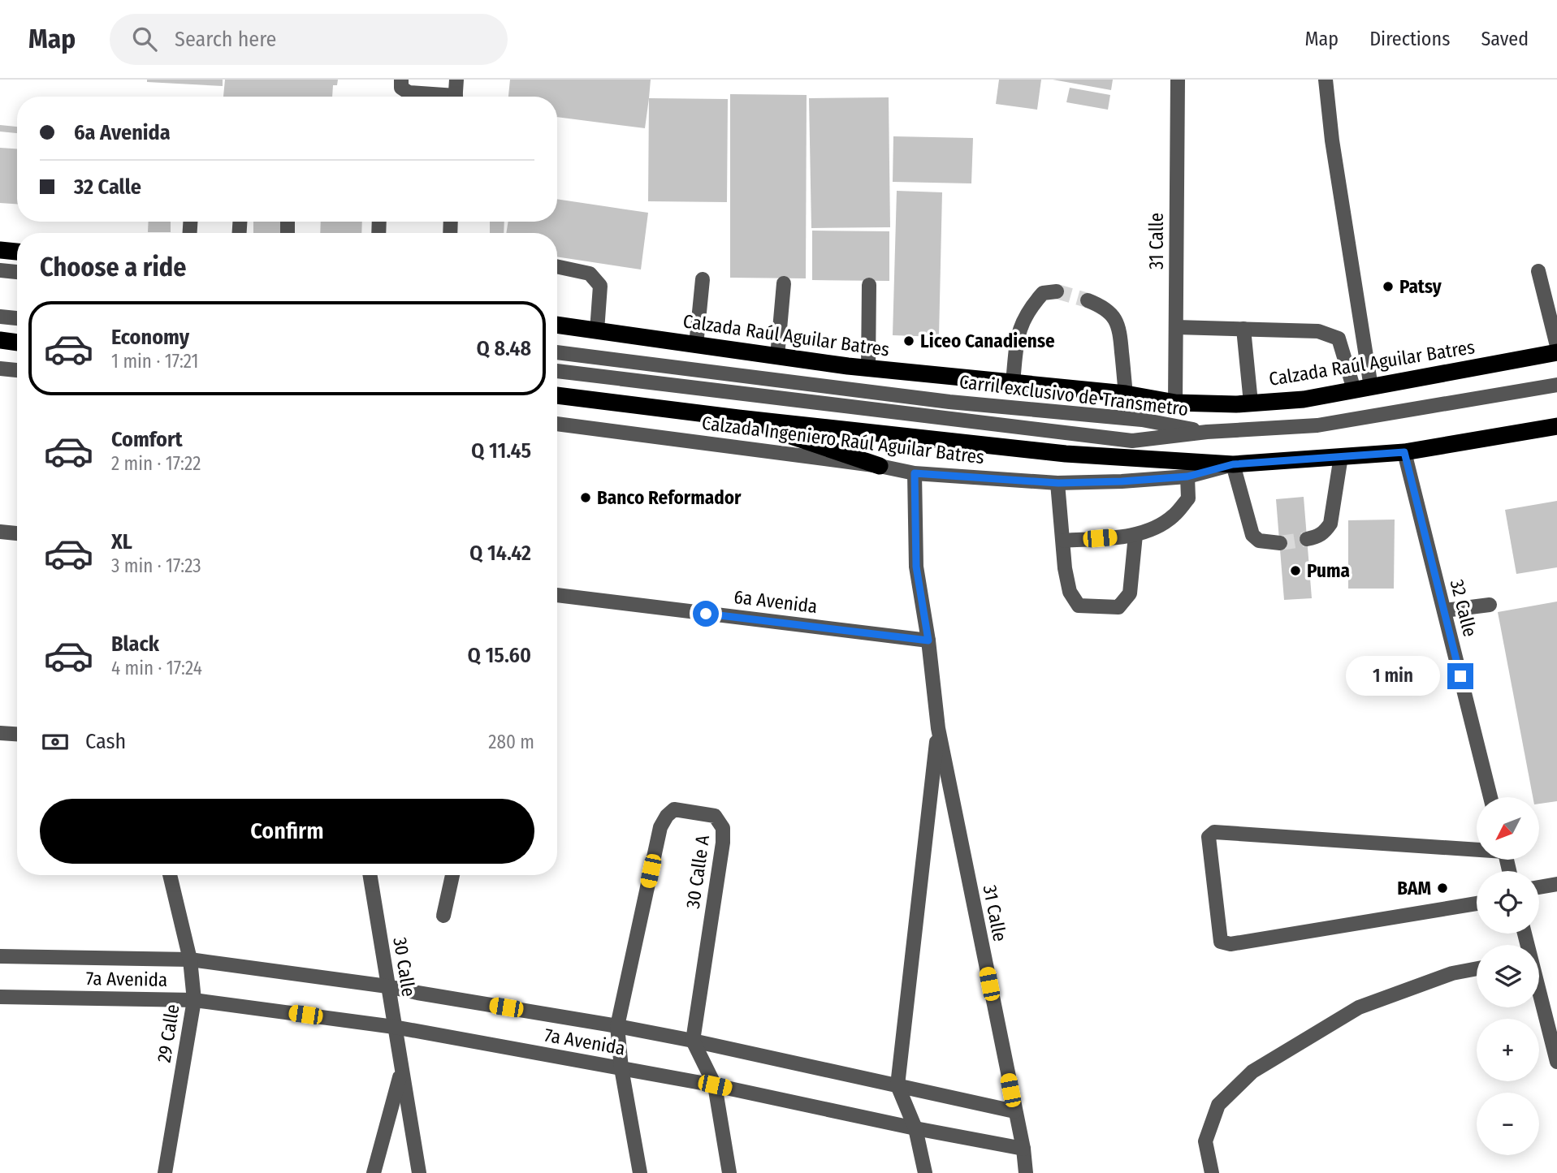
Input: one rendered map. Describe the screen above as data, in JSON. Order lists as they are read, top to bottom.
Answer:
{
  "streets": {
    "highway": ["Calzada Raúl Aguilar Batres"],
    "street": [
      "31 Calle",
      "Carril exclusivo de Transmetro",
      "Calzada Ingeniero Raúl Aguilar Batres",
      "6a Avenida",
      "32 Calle",
      "30 Calle A",
      "30 Calle",
      "7a Avenida",
      "29 Calle"
    ]
  },
  "crossings": [
    ["31 Calle", "Calzada Raúl Aguilar Batres"],
    ["31 Calle", "Calzada Ingeniero Raúl Aguilar Batres"],
    ["31 Calle", "6a Avenida"],
    ["31 Calle", "7a Avenida"],
    ["30 Calle A", "7a Avenida"],
    ["30 Calle", "7a Avenida"],
    ["7a Avenida", "29 Calle"]
  ],
  "places": [
    "Patsy",
    "Liceo Canadiense",
    "Banco Reformador",
    "Puma",
    "BAM"
  ],
  "north": "bottom left",
  "page": {
    "header": "Map",
    "search": "Search here",
    "nav": ["Map", "Directions", "Saved"],
    "banner": ["6a Avenida", "32 Calle"],
    "heading": "Choose a ride",
    "list": [
      {
        "name": "Economy",
        "note": "1 min · 17:21",
        "value": "Q 8.48"
      },
      {
        "name": "Comfort",
        "note": "2 min · 17:22",
        "value": "Q 11.45"
      },
      {
        "name": "XL",
        "note": "3 min · 17:23",
        "value": "Q 14.42"
      },
      {
        "name": "Black",
        "note": "4 min · 17:24",
        "value": "Q 15.60"
      }
    ],
    "bubble": "1 min",
    "pay": ["Cash", "280 m"],
    "buttons": "Confirm",
    "map_buttons": ["+", "−"]
  }
}
